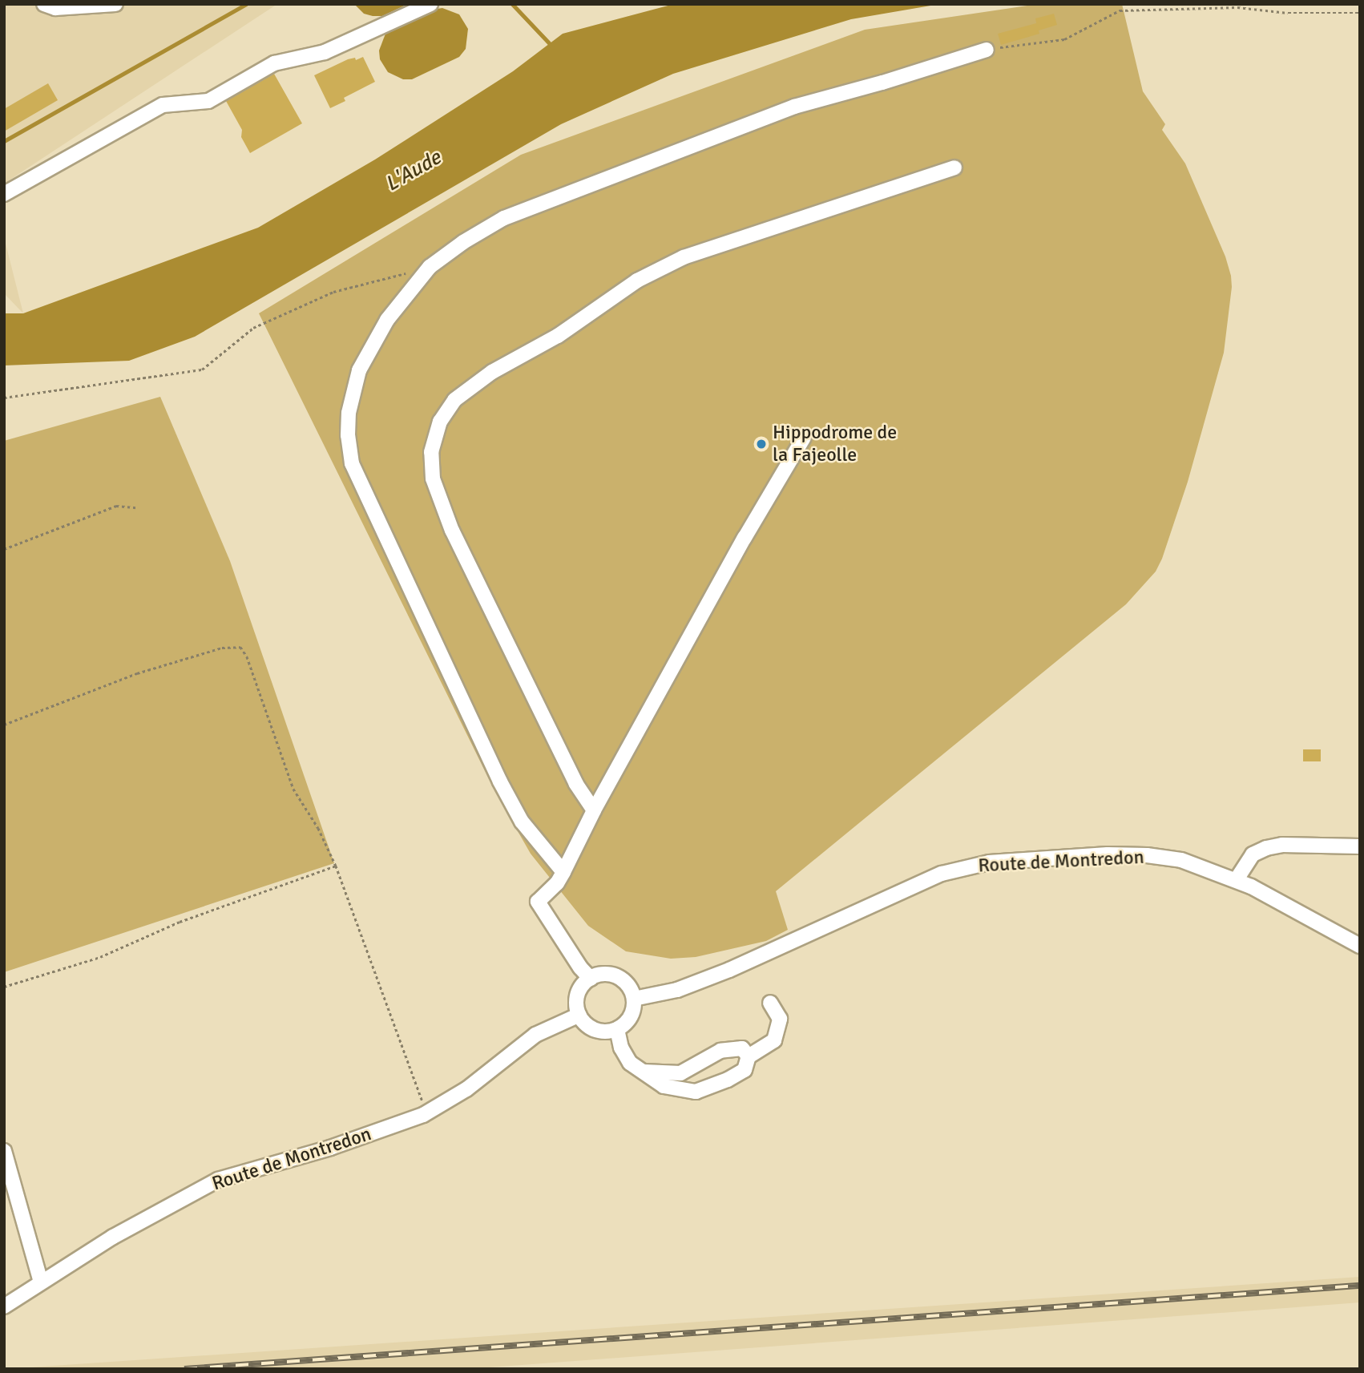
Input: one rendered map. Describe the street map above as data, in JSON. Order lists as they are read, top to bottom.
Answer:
{
  "streets": {
    "street": ["Route de Montredon"]
  },
  "water": ["L'Aude"],
  "places": ["Hippodrome de la Fajeolle"]
}
